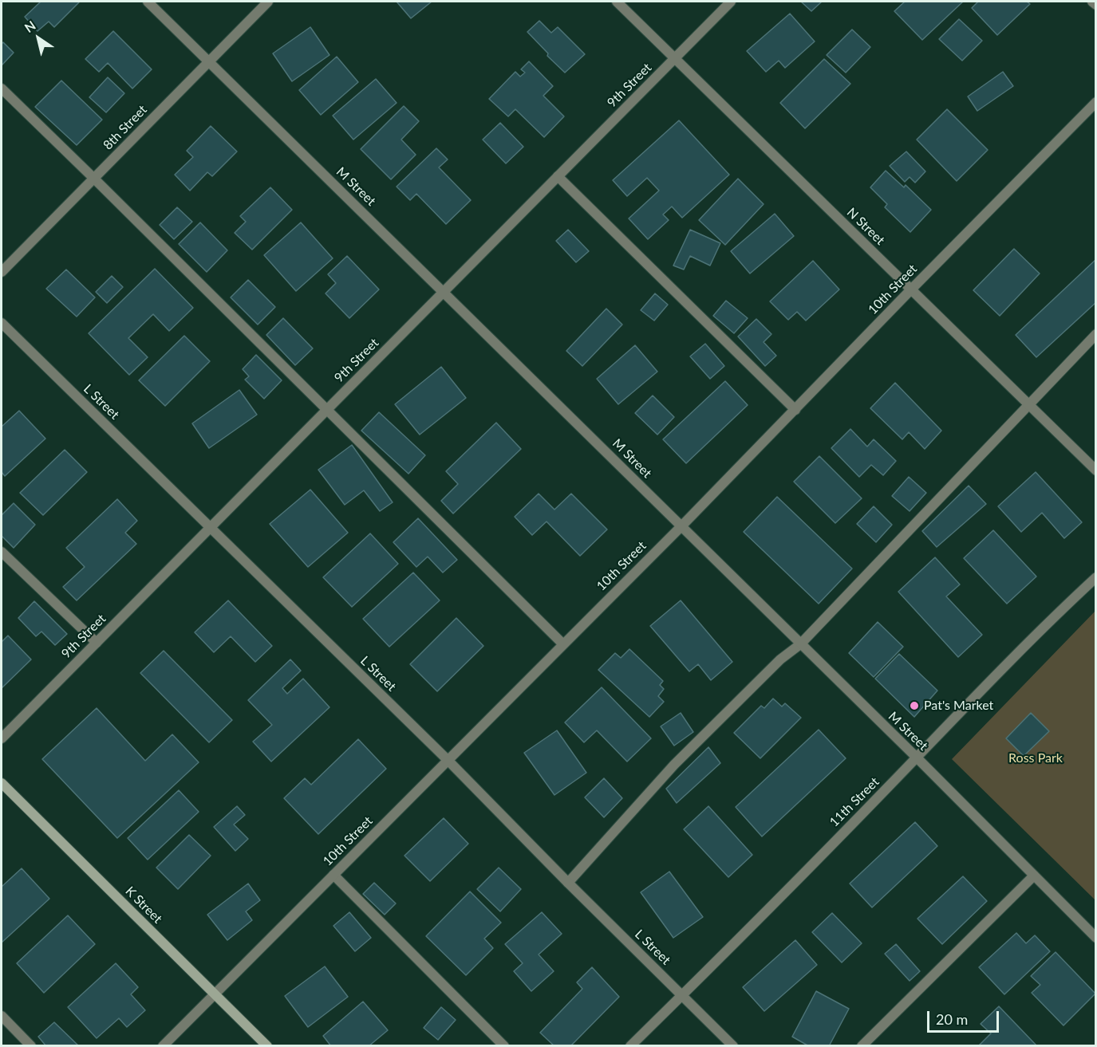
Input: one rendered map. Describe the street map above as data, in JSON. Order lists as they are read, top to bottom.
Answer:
{
  "streets": {
    "street": [
      "9th Street",
      "8th Street",
      "M Street",
      "N Street",
      "10th Street",
      "L Street",
      "11th Street",
      "K Street"
    ]
  },
  "crossings": [
    ["9th Street", "M Street"],
    ["9th Street", "N Street"],
    ["9th Street", "L Street"],
    ["8th Street", "M Street"],
    ["M Street", "10th Street"],
    ["M Street", "11th Street"],
    ["N Street", "10th Street"],
    ["10th Street", "L Street"],
    ["10th Street", "K Street"],
    ["L Street", "11th Street"]
  ],
  "parks": ["Ross Park"],
  "places": ["Pat's Market"],
  "scale_bar": "20 m",
  "north": "top left"
}
